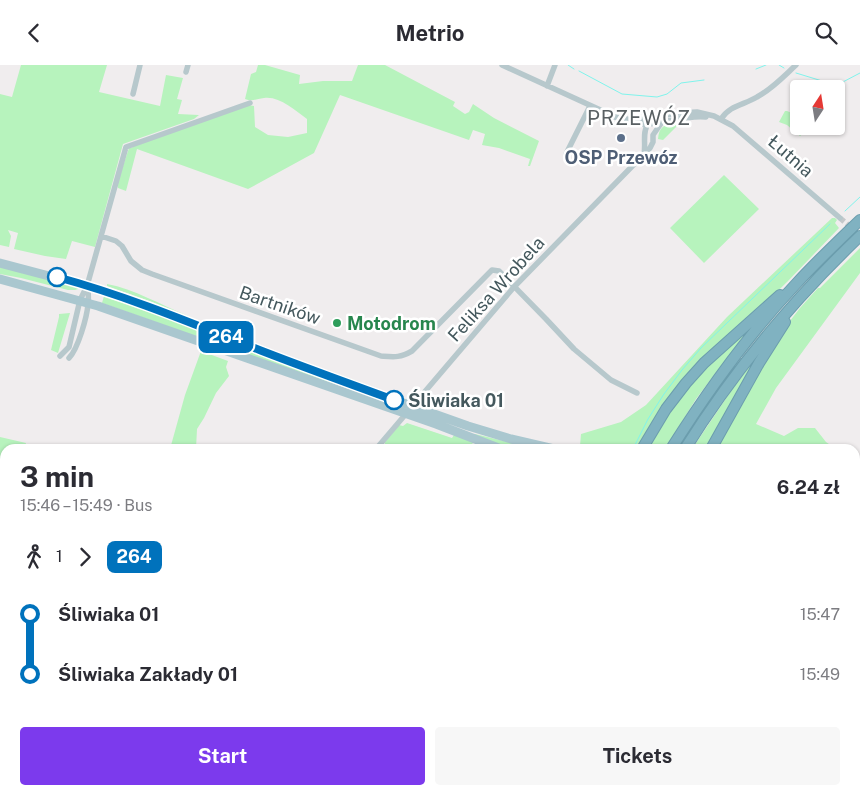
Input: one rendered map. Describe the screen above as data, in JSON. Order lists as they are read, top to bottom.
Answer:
{
  "streets": {
    "street": ["Łutnia", "Feliksa Wrobela", "Bartników"]
  },
  "crossings": [
    ["Feliksa Wrobela", "Bartników"]
  ],
  "districts": ["PRZEWÓZ"],
  "places": ["OSP Przewóz", "Motodrom", "Śliwiaka 01"],
  "lines": ["bus line 264"],
  "north": "top",
  "page": {
    "header": "Metrio",
    "on_map": "264",
    "heading": ["3 min", "15:46 – 15:49 · Bus", "6.24 zł"],
    "legs": ["1", "264"],
    "list": [
      {
        "name": "Śliwiaka 01",
        "value": "15:47"
      },
      {
        "name": "Śliwiaka Zakłady 01",
        "value": "15:49"
      }
    ],
    "buttons": ["Start", "Tickets"]
  }
}
